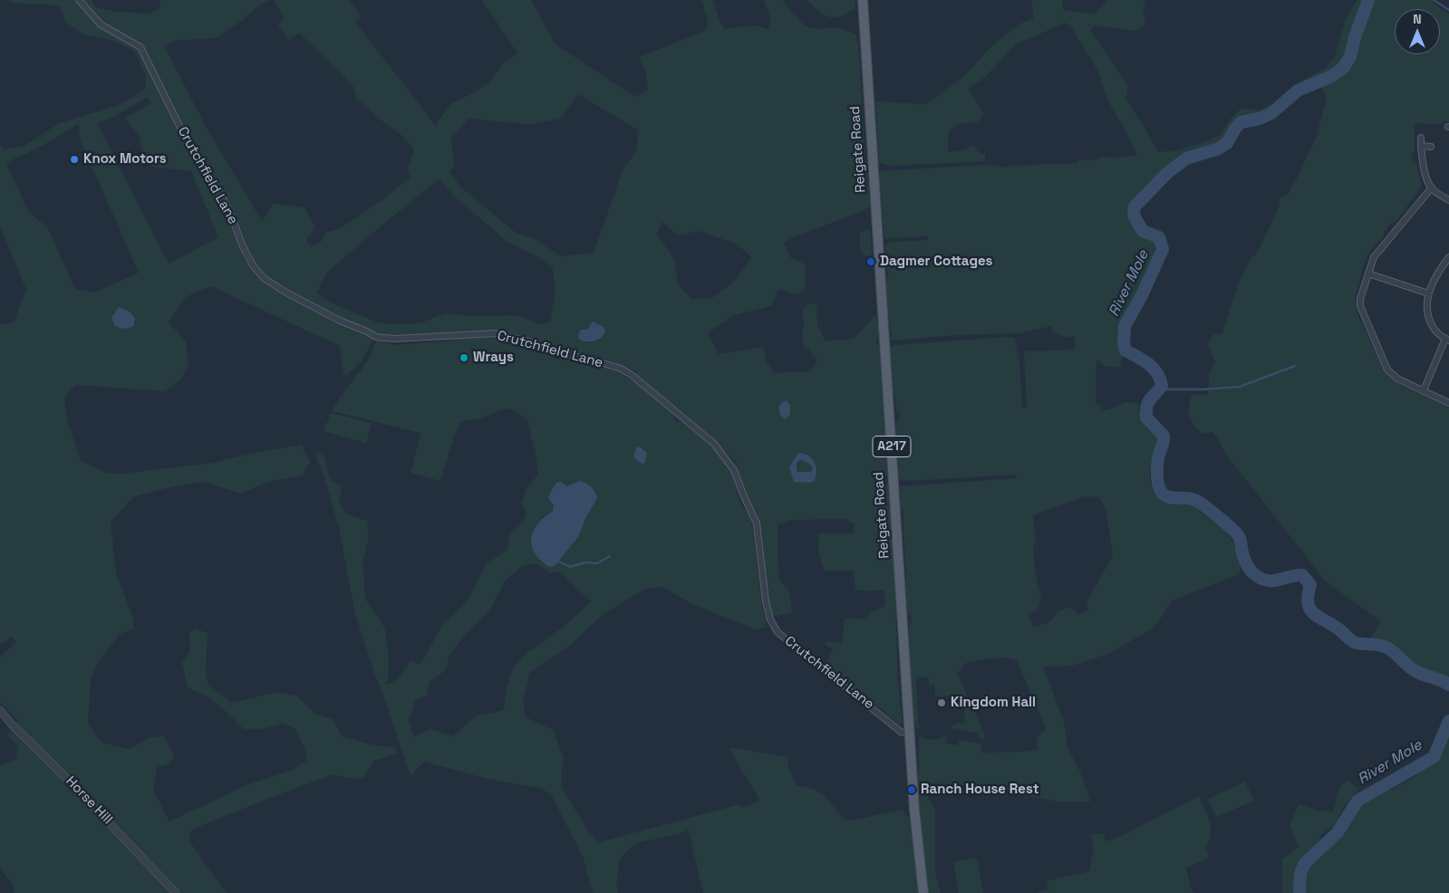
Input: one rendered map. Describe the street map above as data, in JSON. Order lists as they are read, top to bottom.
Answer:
{
  "streets": {
    "main road": ["Reigate Road", "A217"],
    "street": ["Crutchfield Lane", "Horse Hill"]
  },
  "crossings": [
    ["Reigate Road", "Crutchfield Lane"]
  ],
  "water": ["River Mole"],
  "places": [
    "Knox Motors",
    "Dagmer Cottages",
    "Wrays",
    "Kingdom Hall",
    "Ranch House Rest"
  ],
  "north": "top"
}
